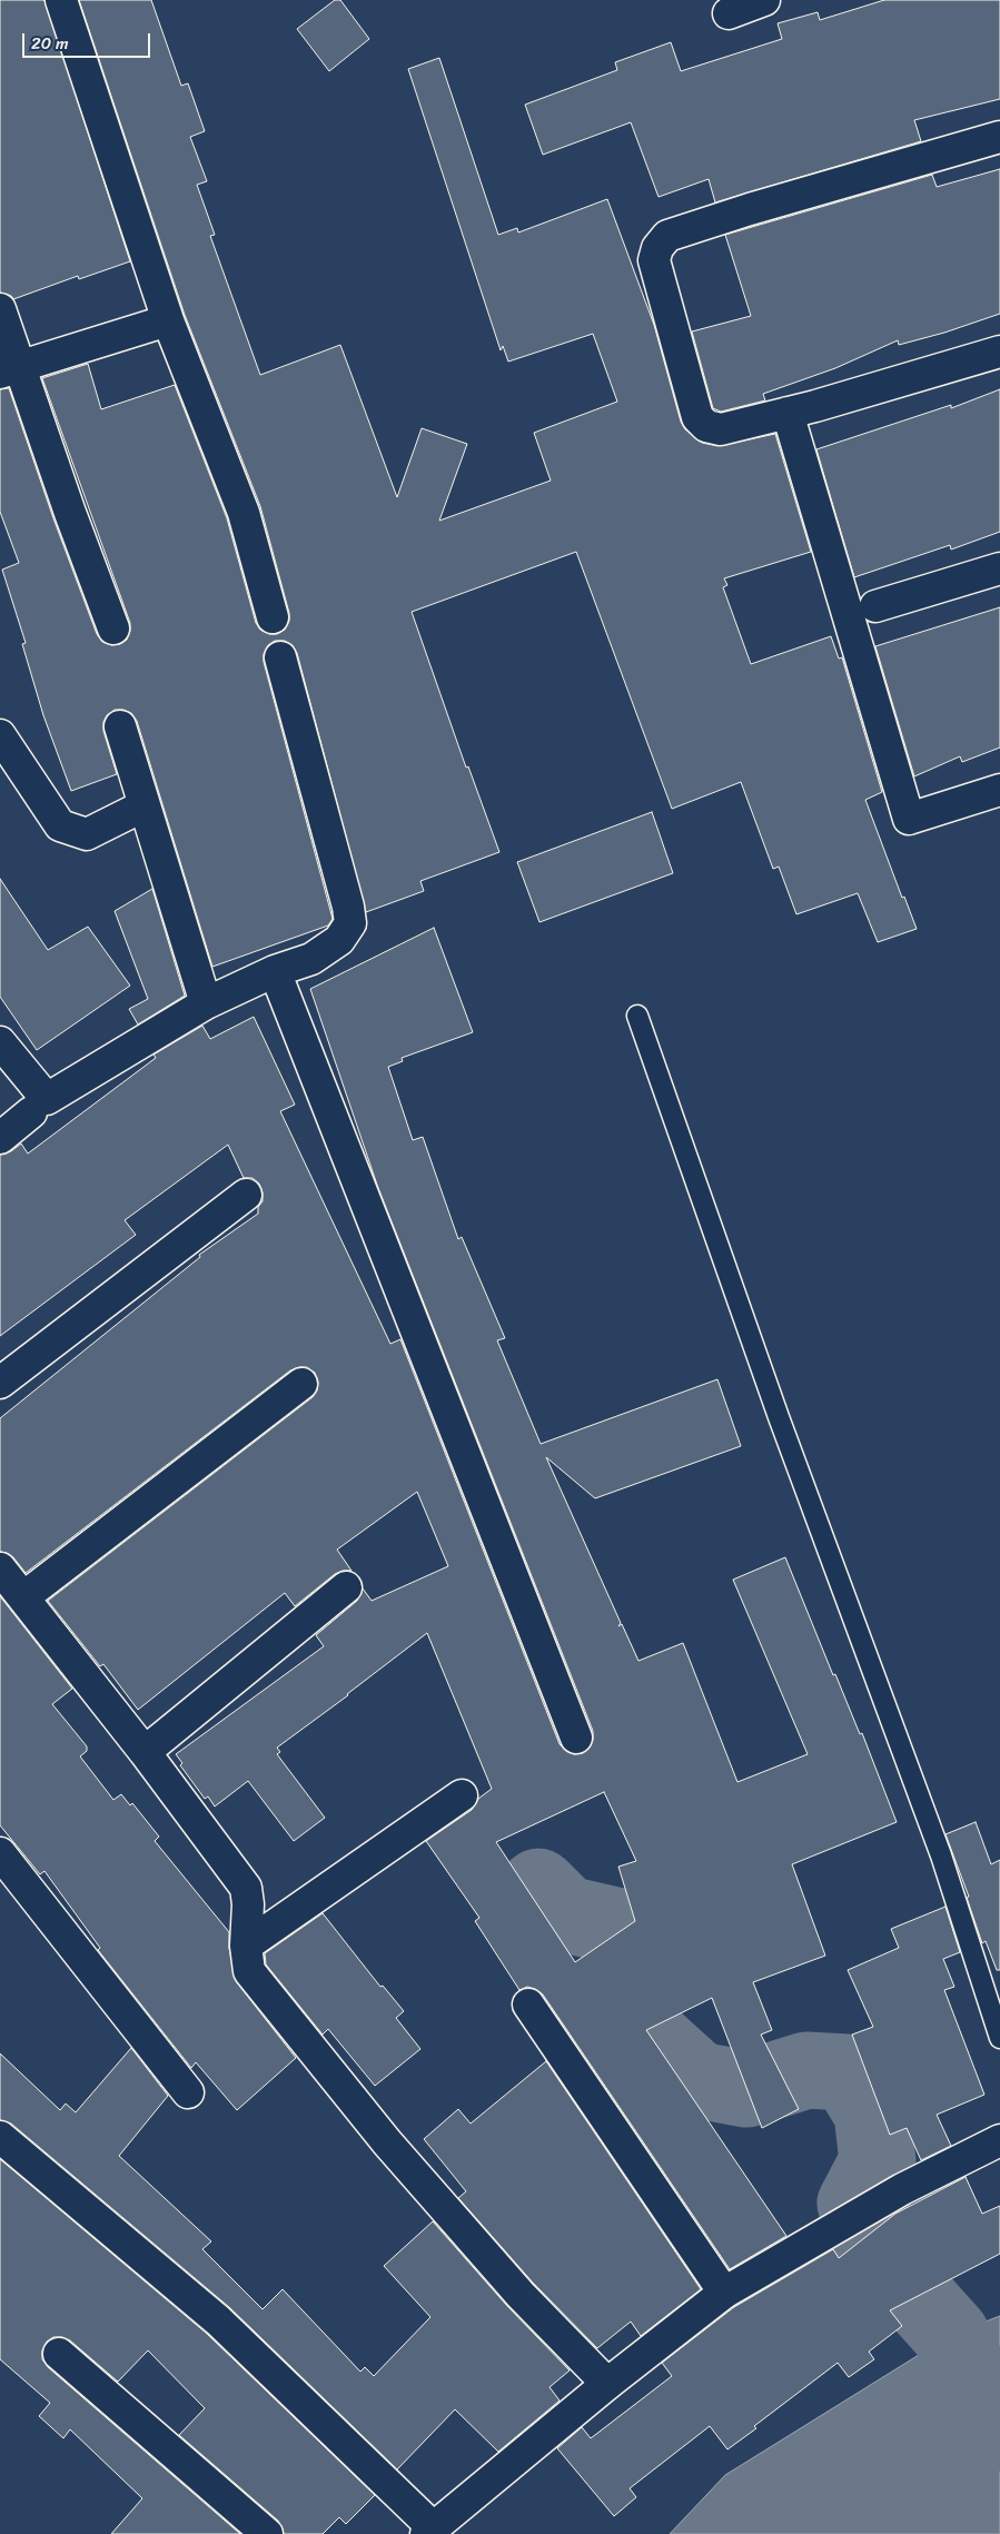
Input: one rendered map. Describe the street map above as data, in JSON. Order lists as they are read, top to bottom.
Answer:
{
  "scale_bar": "20 m"
}
